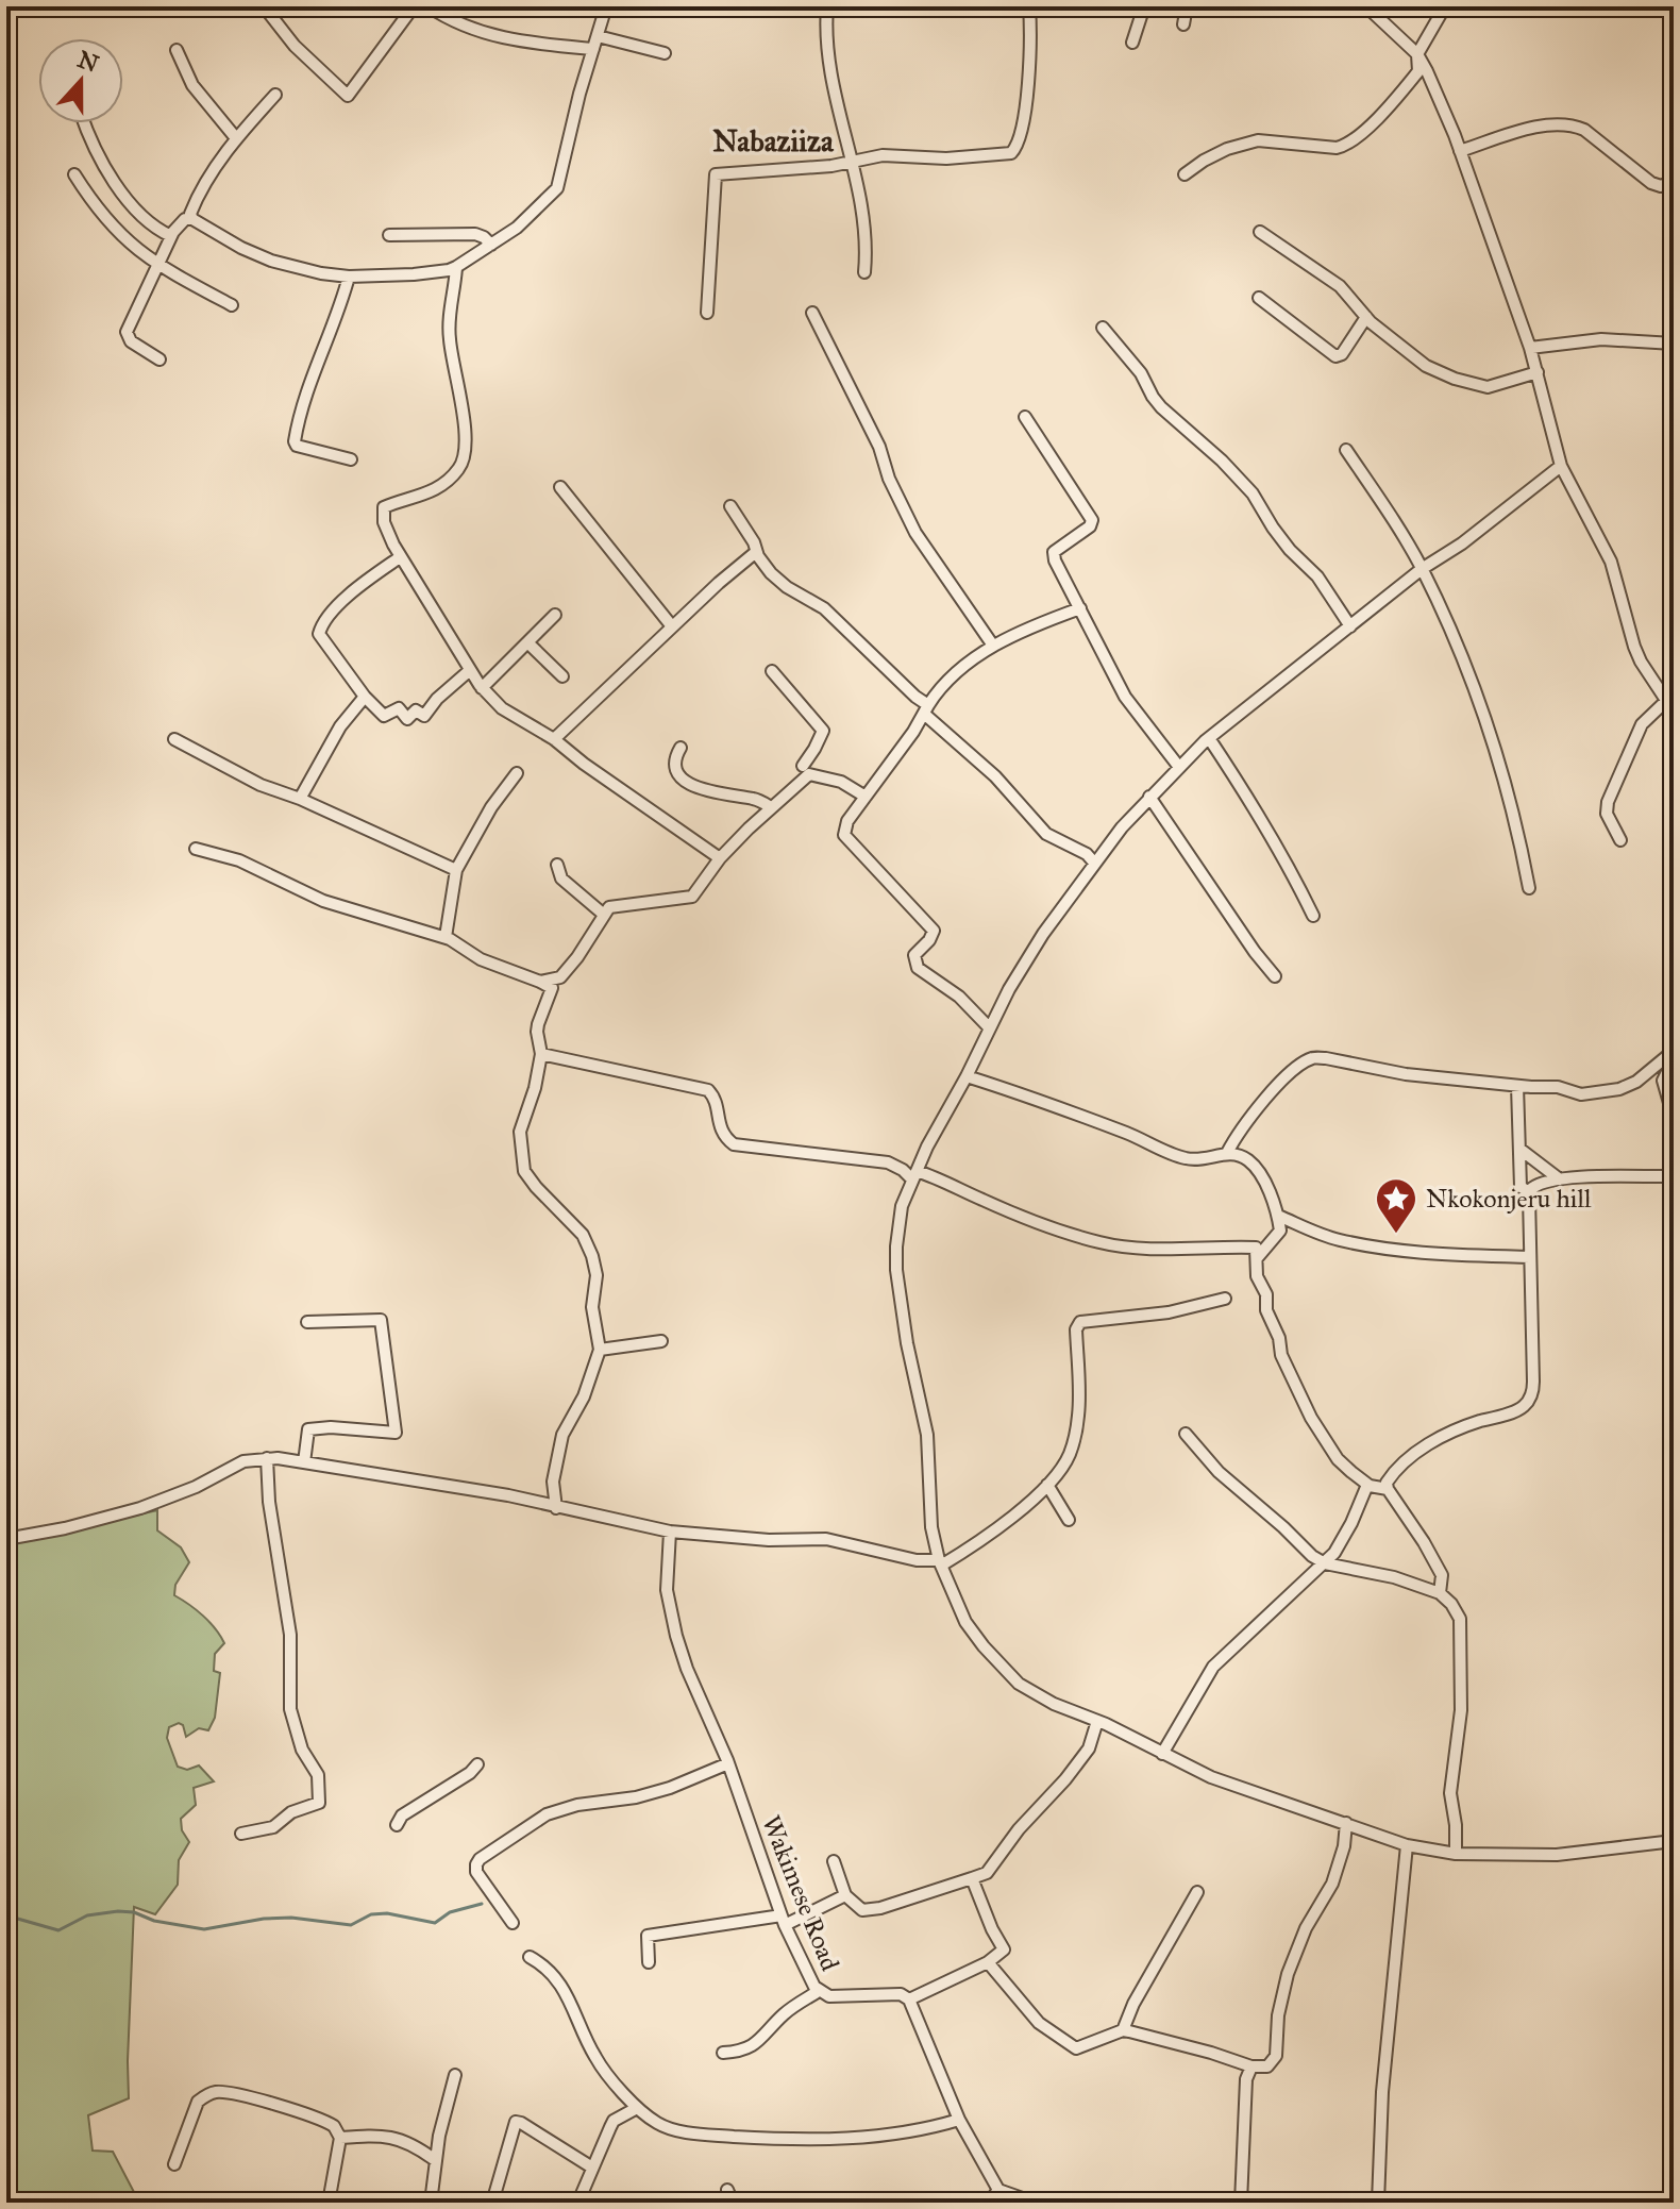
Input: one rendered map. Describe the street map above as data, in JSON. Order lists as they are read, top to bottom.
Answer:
{
  "streets": {
    "street": ["Wakimese Road"]
  },
  "districts": ["Nabaziiza"],
  "places": {
    "place": ["Nkokonjeru hill"]
  },
  "north": "top"
}
